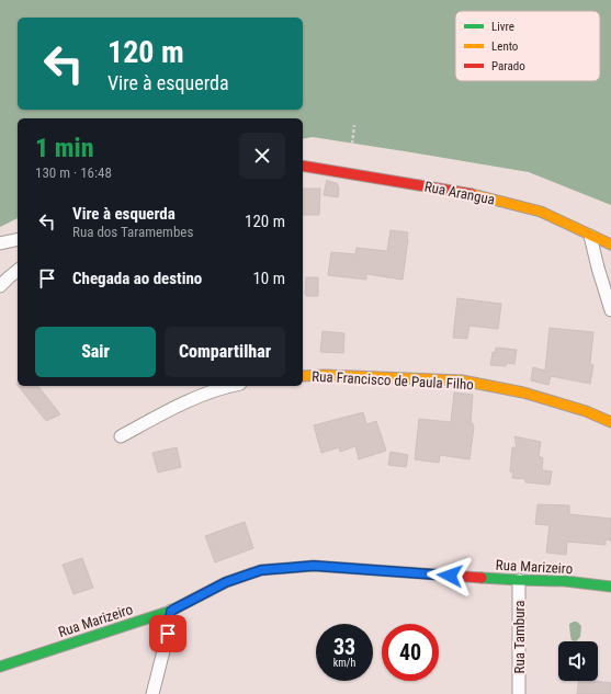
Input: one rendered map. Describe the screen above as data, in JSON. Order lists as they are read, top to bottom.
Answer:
{
  "streets": {
    "street": [
      "Rua Arangua",
      "Rua Francisco de Paula Filho",
      "Rua Marizeiro",
      "Rua Tambura"
    ]
  },
  "crossings": [
    ["Rua Marizeiro", "Rua Tambura"]
  ],
  "legend": ["Livre", "Lento", "Parado"],
  "page": {
    "turn": ["120 m", "Vire à esquerda"],
    "heading": ["1 min", "130 m · 16:48"],
    "list": [
      {
        "name": "Vire à esquerda",
        "note": "Rua dos Taramembes",
        "value": "120 m"
      },
      {
        "name": "Chegada ao destino",
        "value": "10 m"
      }
    ],
    "buttons": ["Sair", "Compartilhar"],
    "speed": "33 km/h",
    "limit": "40"
  }
}
